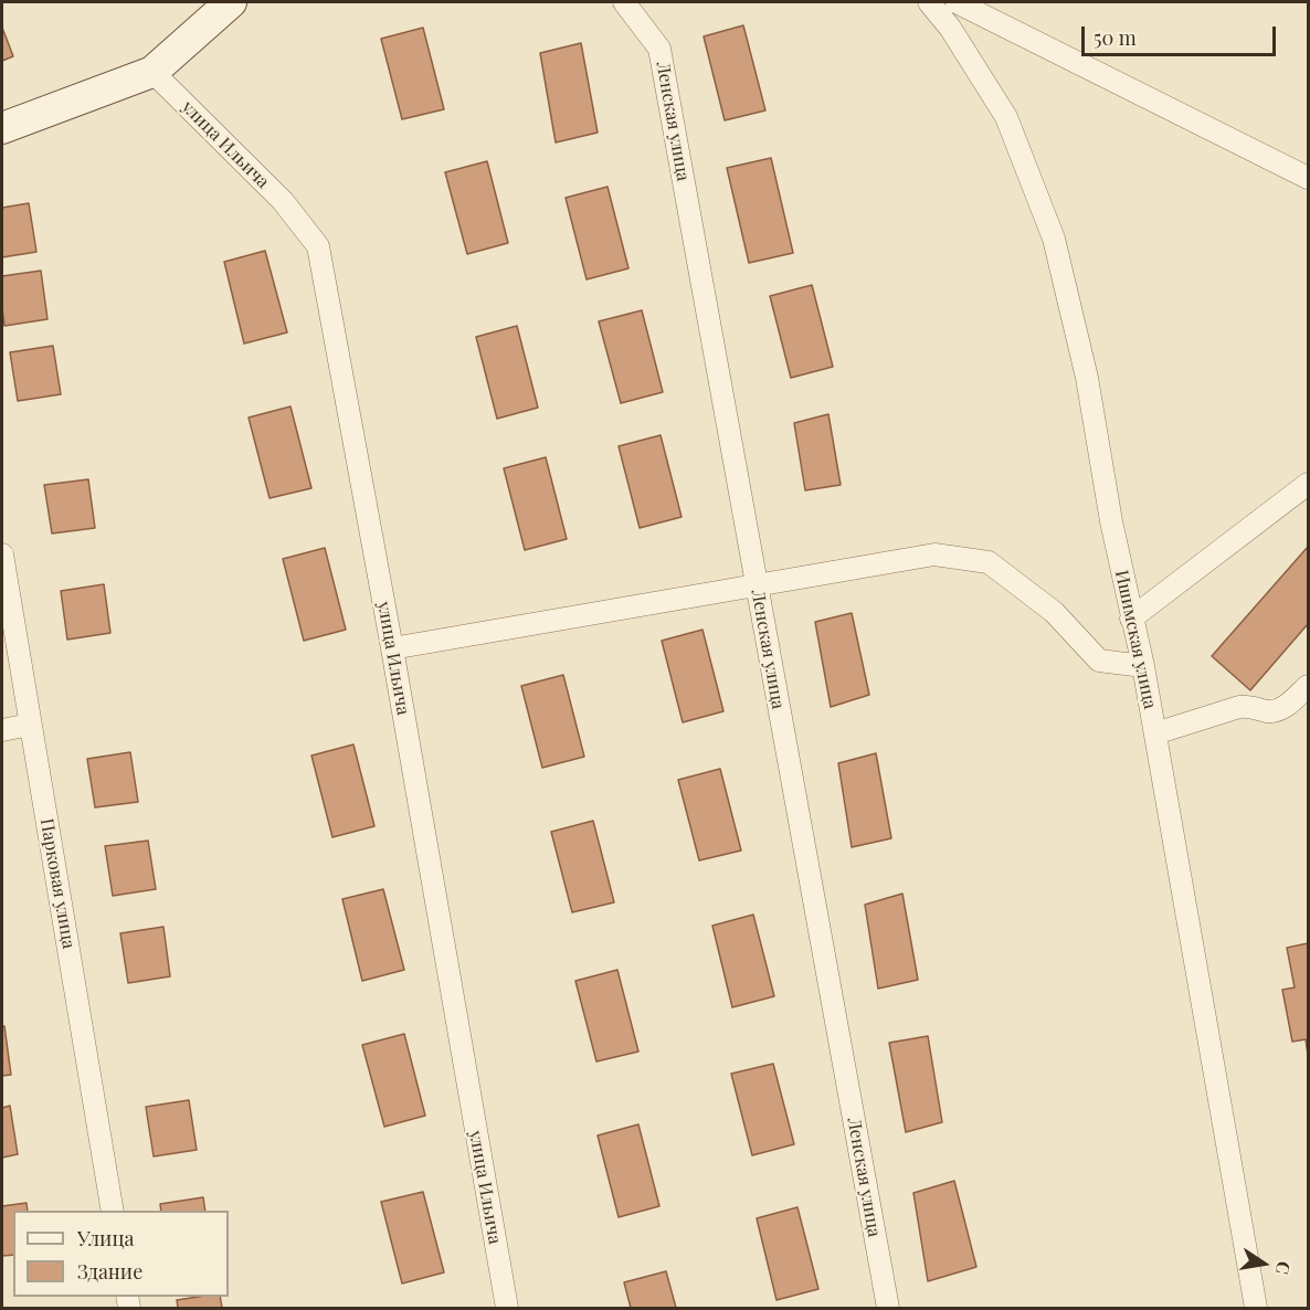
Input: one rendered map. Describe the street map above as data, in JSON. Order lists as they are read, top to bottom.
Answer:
{
  "streets": {
    "street": [
      "Ленская улица",
      "улица Ильича",
      "Ишимская улица",
      "Парковая улица"
    ]
  },
  "legend": ["Улица", "Здание"],
  "scale_bar": "50 m",
  "north": "right"
}
